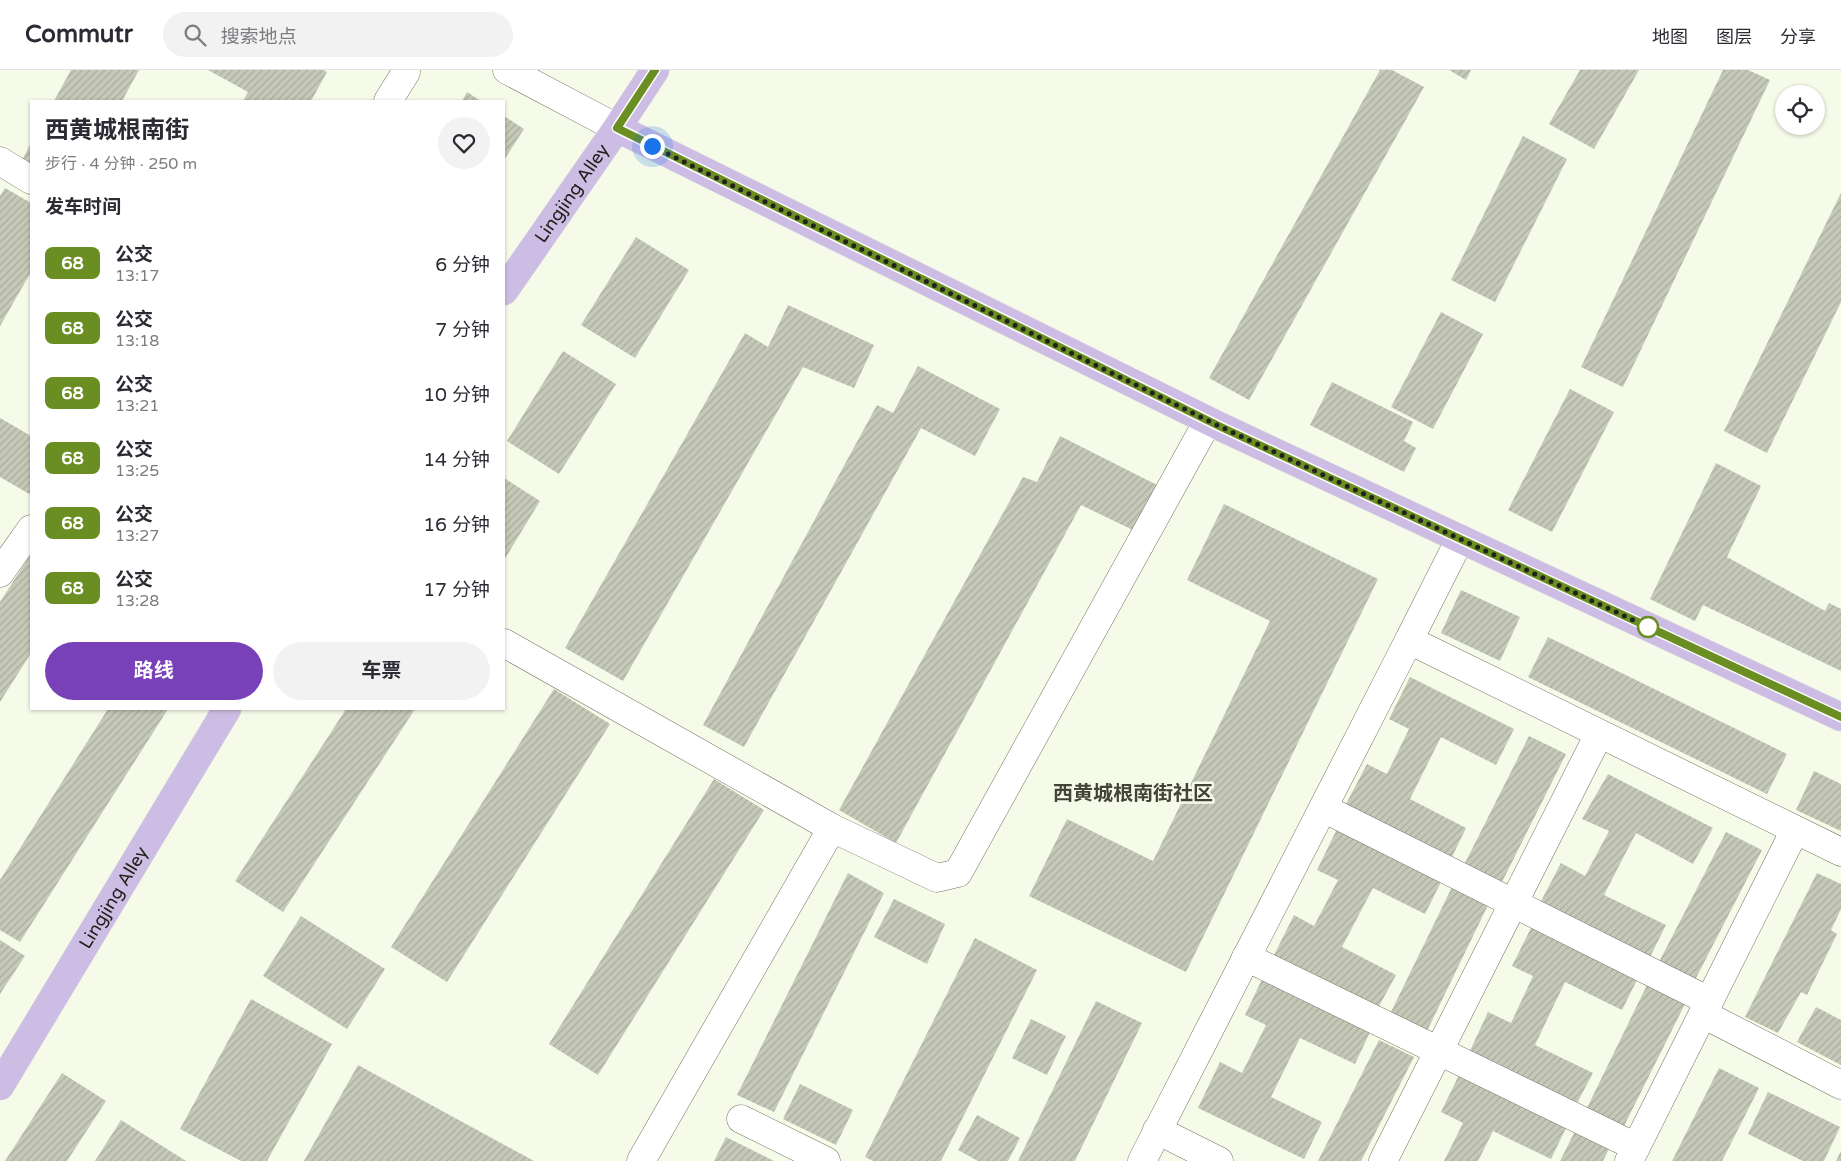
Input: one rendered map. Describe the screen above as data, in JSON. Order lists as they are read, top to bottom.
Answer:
{
  "streets": {
    "main road": ["Lingjing Alley"]
  },
  "districts": ["西黄城根南街社区"],
  "lines": ["bus line 68"],
  "page": {
    "header": "Commutr",
    "search": "搜索地点",
    "nav": ["地图", "图层", "分享"],
    "heading": [
      ["西黄城根南街", "步行 · 4 分钟 · 250 m"],
      "发车时间"
    ],
    "list": [
      {
        "mark": "68",
        "name": "公交",
        "note": "13:17",
        "value": "6 分钟"
      },
      {
        "mark": "68",
        "name": "公交",
        "note": "13:18",
        "value": "7 分钟"
      },
      {
        "mark": "68",
        "name": "公交",
        "note": "13:21",
        "value": "10 分钟"
      },
      {
        "mark": "68",
        "name": "公交",
        "note": "13:25",
        "value": "14 分钟"
      },
      {
        "mark": "68",
        "name": "公交",
        "note": "13:27",
        "value": "16 分钟"
      },
      {
        "mark": "68",
        "name": "公交",
        "note": "13:28",
        "value": "17 分钟"
      }
    ],
    "buttons": ["路线", "车票"]
  }
}
